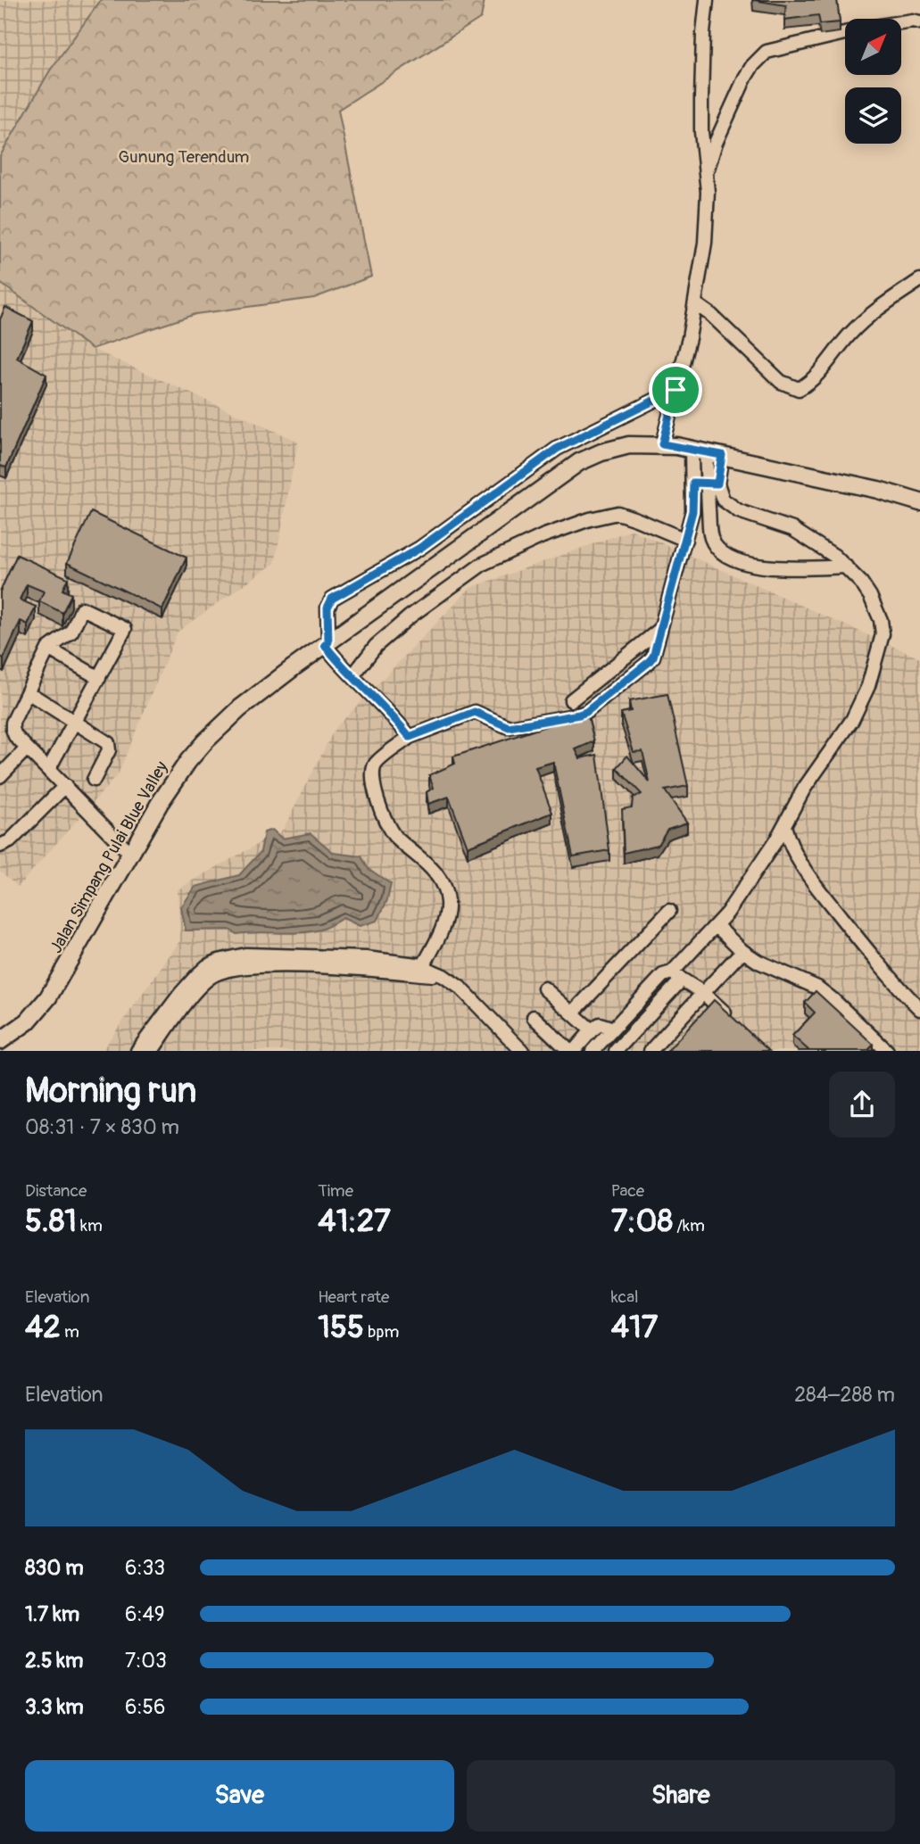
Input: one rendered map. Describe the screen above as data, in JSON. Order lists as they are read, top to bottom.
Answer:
{
  "streets": {
    "main road": ["Jalan Simpang Pulai Blue Valley"]
  },
  "parks": ["Gunung Terendum"],
  "north": "top right",
  "page": {
    "heading": ["Morning run", "08:31 · 7 × 830 m"],
    "stats": [
      ["Distance", "5.81 km"],
      ["Time", "41:27"],
      ["Pace", "7:08 /km"],
      ["Elevation", "42 m"],
      ["Heart rate", "155 bpm"],
      ["kcal", "417"]
    ],
    "chart": ["Elevation", "284–288 m"],
    "list": [
      {
        "name": "830 m",
        "note": "6:33"
      },
      {
        "name": "1.7 km",
        "note": "6:49"
      },
      {
        "name": "2.5 km",
        "note": "7:03"
      },
      {
        "name": "3.3 km",
        "note": "6:56"
      }
    ],
    "buttons": ["Save", "Share"]
  }
}
